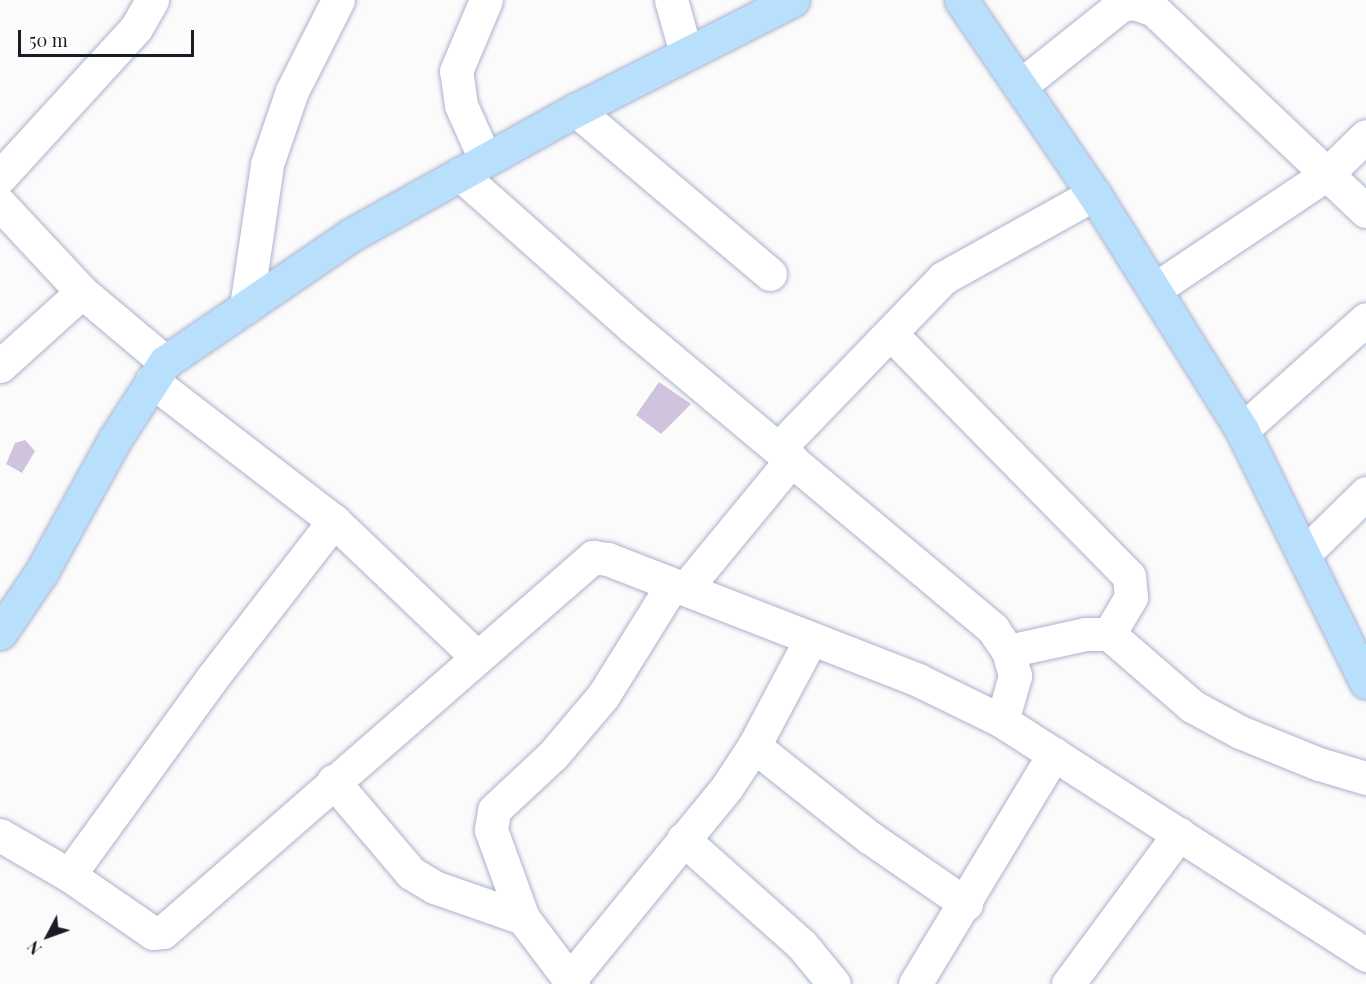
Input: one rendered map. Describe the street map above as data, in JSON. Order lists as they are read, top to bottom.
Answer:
{
  "scale_bar": "50 m",
  "north": "bottom left"
}
